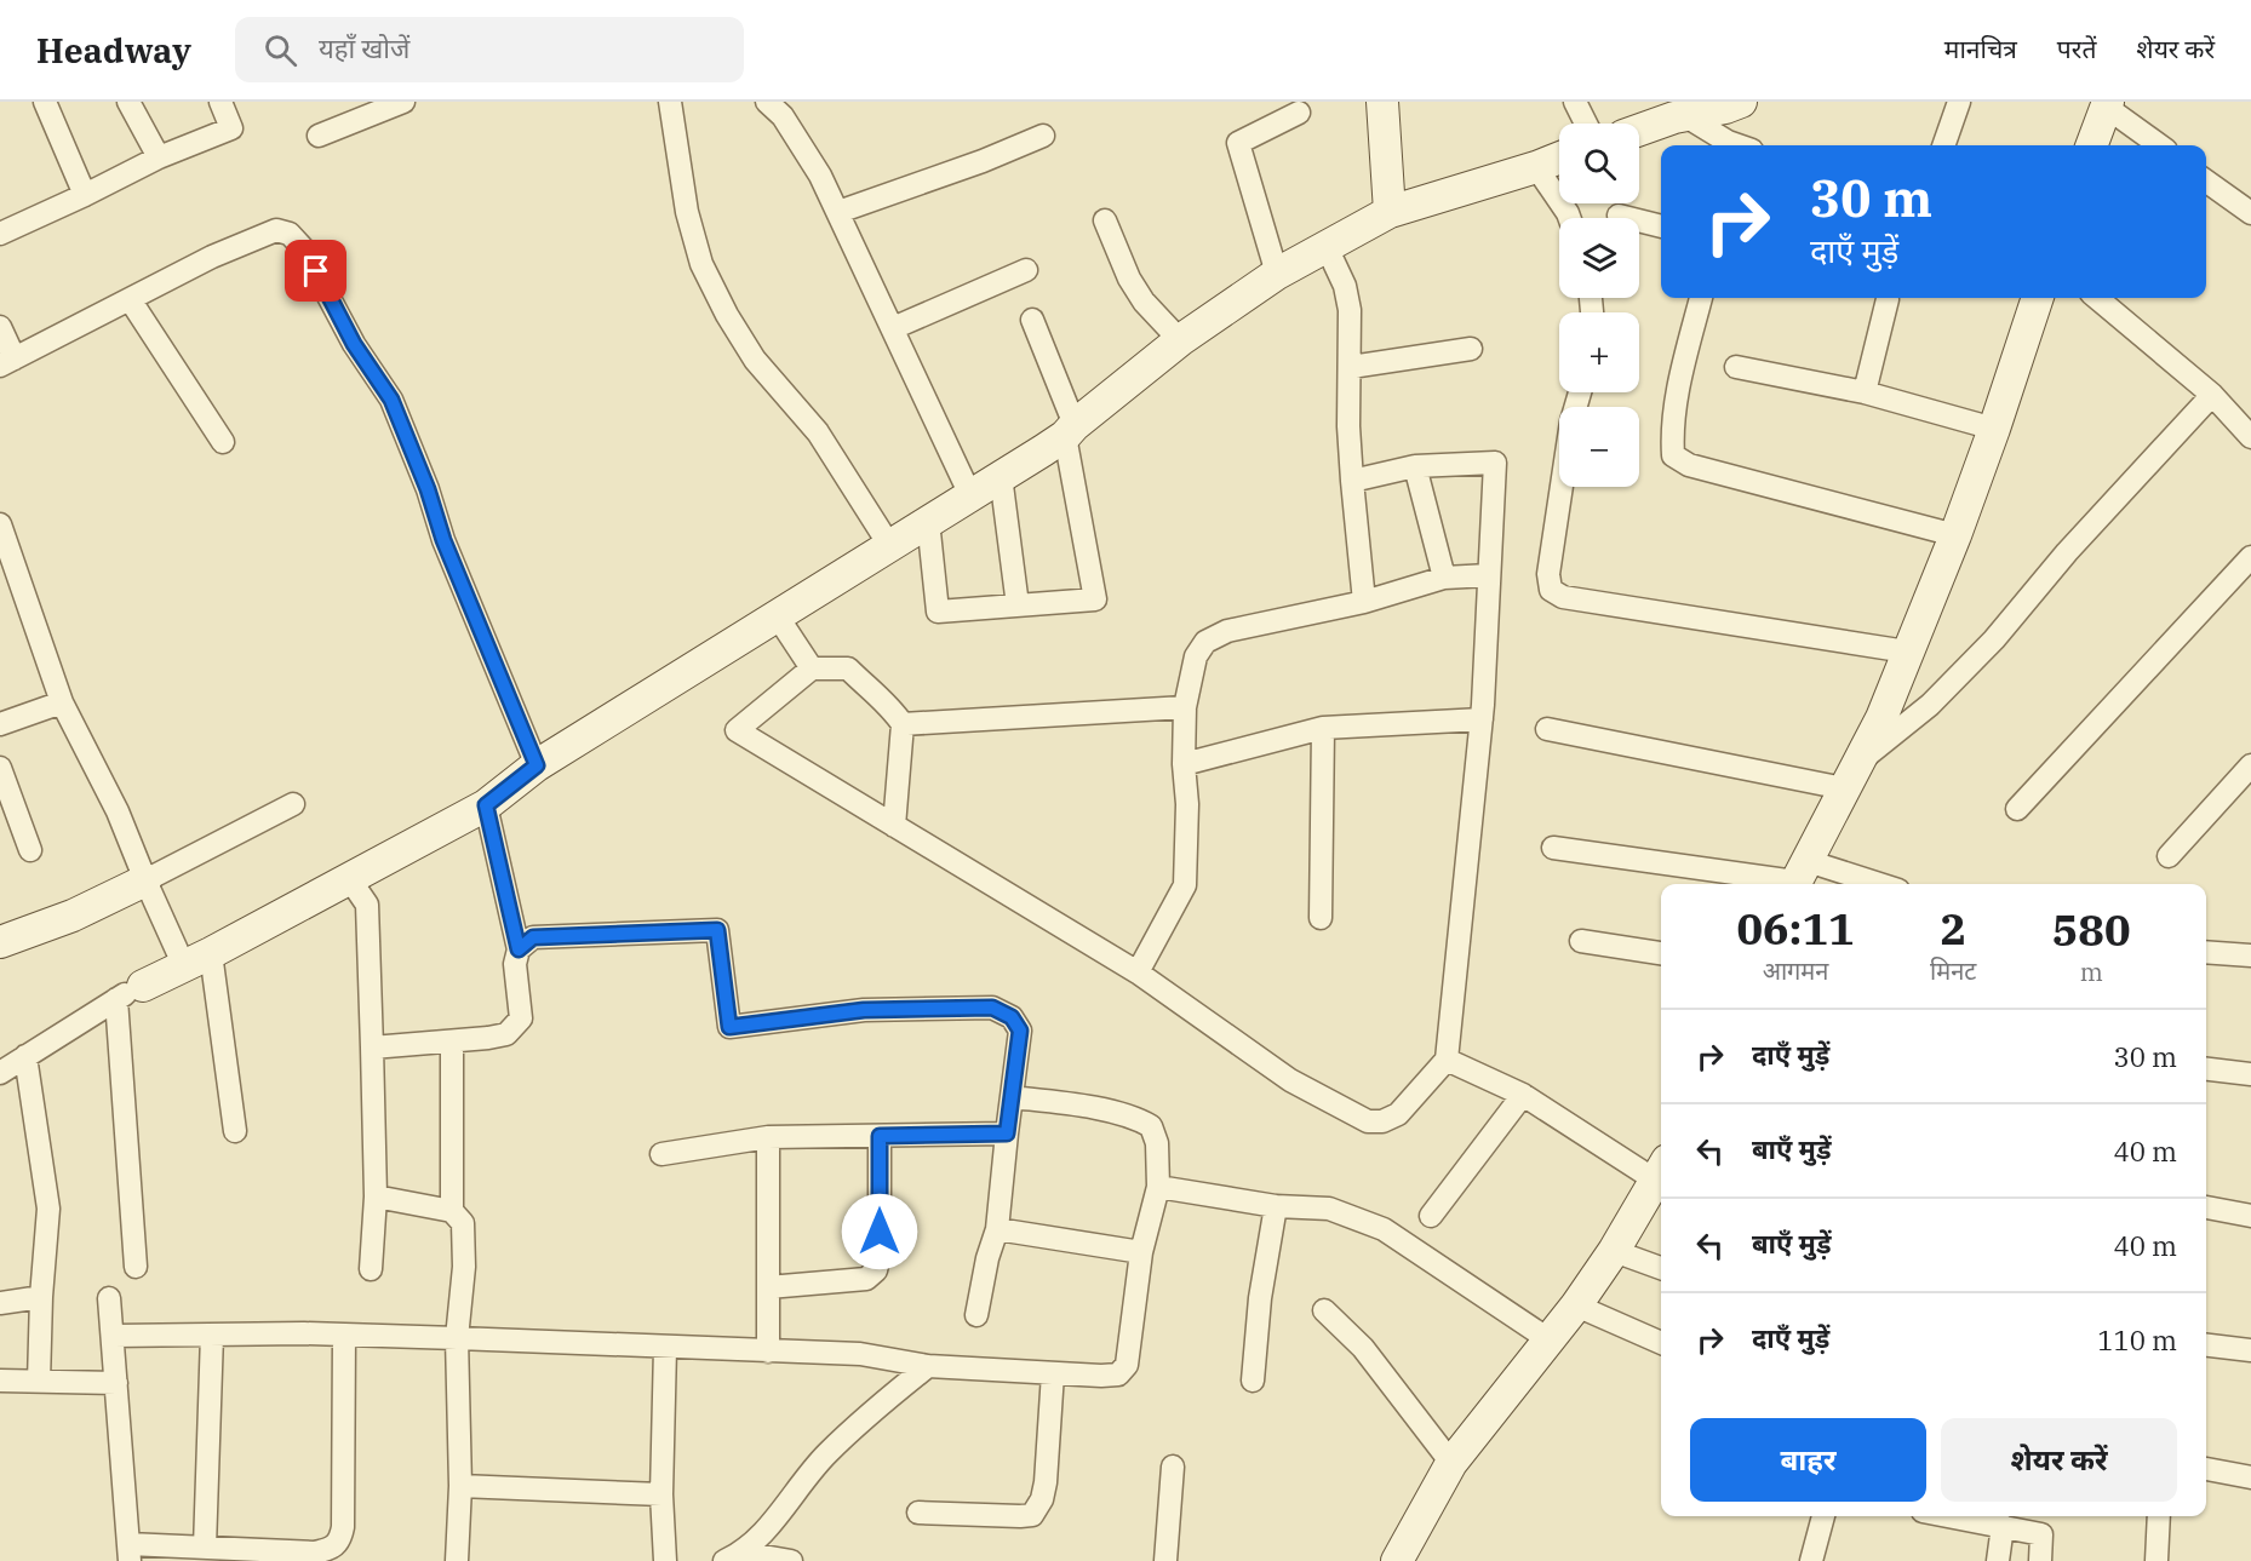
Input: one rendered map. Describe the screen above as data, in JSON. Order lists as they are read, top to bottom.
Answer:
{
  "page": {
    "header": "Headway",
    "search": "यहाँ खोजें",
    "nav": ["मानचित्र", "परतें", "शेयर करें"],
    "map_buttons": ["+", "−"],
    "turn": ["30 m", "दाएँ मुड़ें"],
    "eta": [
      "06:11",
      "आगमन",
      "2",
      "मिनट",
      "580",
      "m"
    ],
    "list": [
      {
        "name": "दाएँ मुड़ें",
        "value": "30 m"
      },
      {
        "name": "बाएँ मुड़ें",
        "value": "40 m"
      },
      {
        "name": "बाएँ मुड़ें",
        "value": "40 m"
      },
      {
        "name": "दाएँ मुड़ें",
        "value": "110 m"
      }
    ],
    "buttons": ["बाहर", "शेयर करें"]
  }
}
